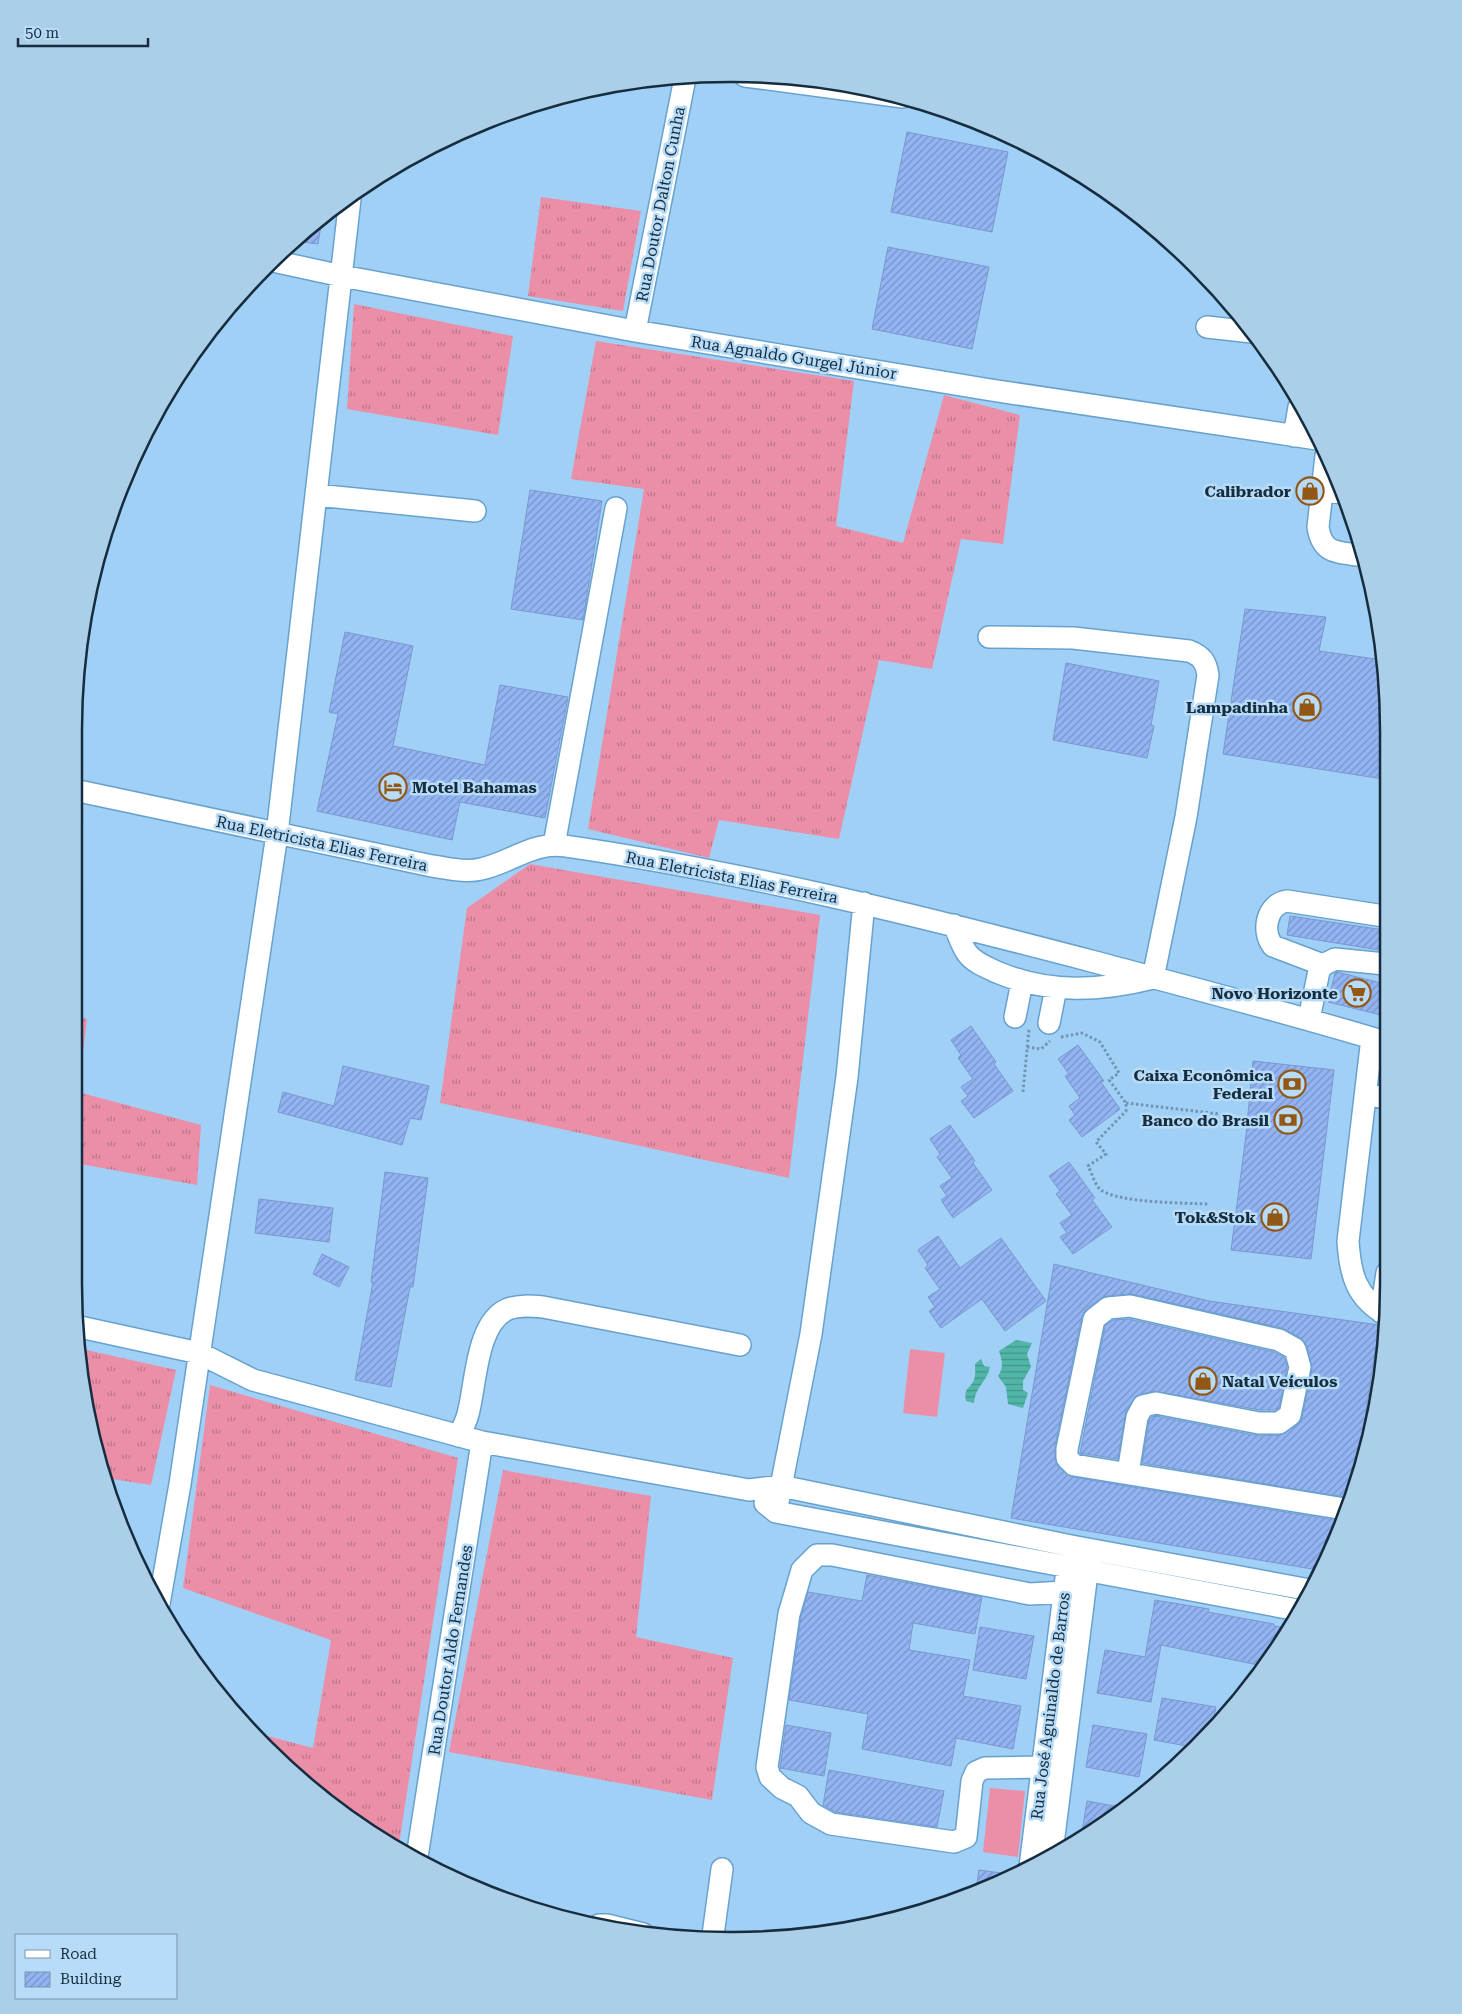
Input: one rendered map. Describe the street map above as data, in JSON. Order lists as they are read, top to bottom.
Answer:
{
  "streets": {
    "street": [
      "Rua Doutor Dalton Cunha",
      "Rua Agnaldo Gurgel Júnior",
      "Rua Eletricista Elias Ferreira",
      "Rua Doutor Aldo Fernandes",
      "Rua José Aguinaldo de Barros"
    ]
  },
  "crossings": [
    ["Rua Doutor Dalton Cunha", "Rua Agnaldo Gurgel Júnior"]
  ],
  "places": {
    "shop": [
      "Calibrador",
      "Lampadinha",
      "Tok&Stok",
      "Natal Veículos"
    ],
    "hotel": ["Motel Bahamas"],
    "supermarket": ["Novo Horizonte"],
    "bank": ["Caixa Econômica Federal", "Banco do Brasil"]
  },
  "legend": ["Road", "Building"],
  "scale_bar": "50 m"
}
